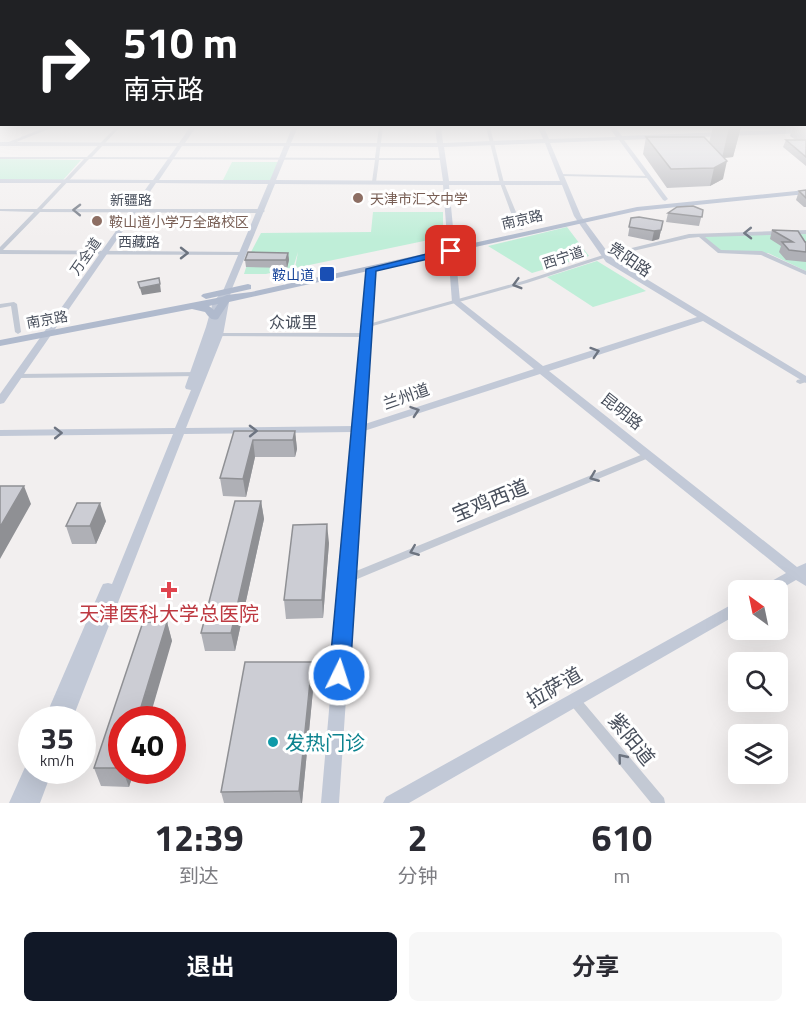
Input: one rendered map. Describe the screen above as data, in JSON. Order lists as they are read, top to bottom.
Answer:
{
  "streets": {
    "main road": ["南京路"],
    "street": [
      "新疆路",
      "西藏路",
      "万全道",
      "西宁道",
      "贵阳路",
      "众诚里",
      "兰州道",
      "昆明路",
      "宝鸡西道",
      "拉萨道",
      "紫阳道"
    ]
  },
  "crossings": [
    ["新疆路", "万全道"],
    ["南京路", "万全道"],
    ["南京路", "贵阳路"],
    ["西藏路", "万全道"],
    ["西宁道", "贵阳路"],
    ["西宁道", "众诚里"],
    ["西宁道", "昆明路"],
    ["贵阳路", "兰州道"],
    ["兰州道", "昆明路"],
    ["昆明路", "宝鸡西道"],
    ["拉萨道", "紫阳道"]
  ],
  "one_way": [
    "西藏路",
    "西宁道",
    "兰州道",
    "宝鸡西道",
    "紫阳道"
  ],
  "places": {
    "other": ["天津市汇文中学", "鞍山道小学万全路校区", "发热门诊"],
    "transit": ["鞍山道"],
    "health": ["天津医科大学总医院"]
  },
  "north": "top left",
  "page": {
    "turn": ["510 m", "南京路"],
    "speed": "35 km/h",
    "limit": "40",
    "eta": [
      "12:39",
      "到达",
      "2",
      "分钟",
      "610",
      "m"
    ],
    "buttons": ["退出", "分享"]
  }
}
